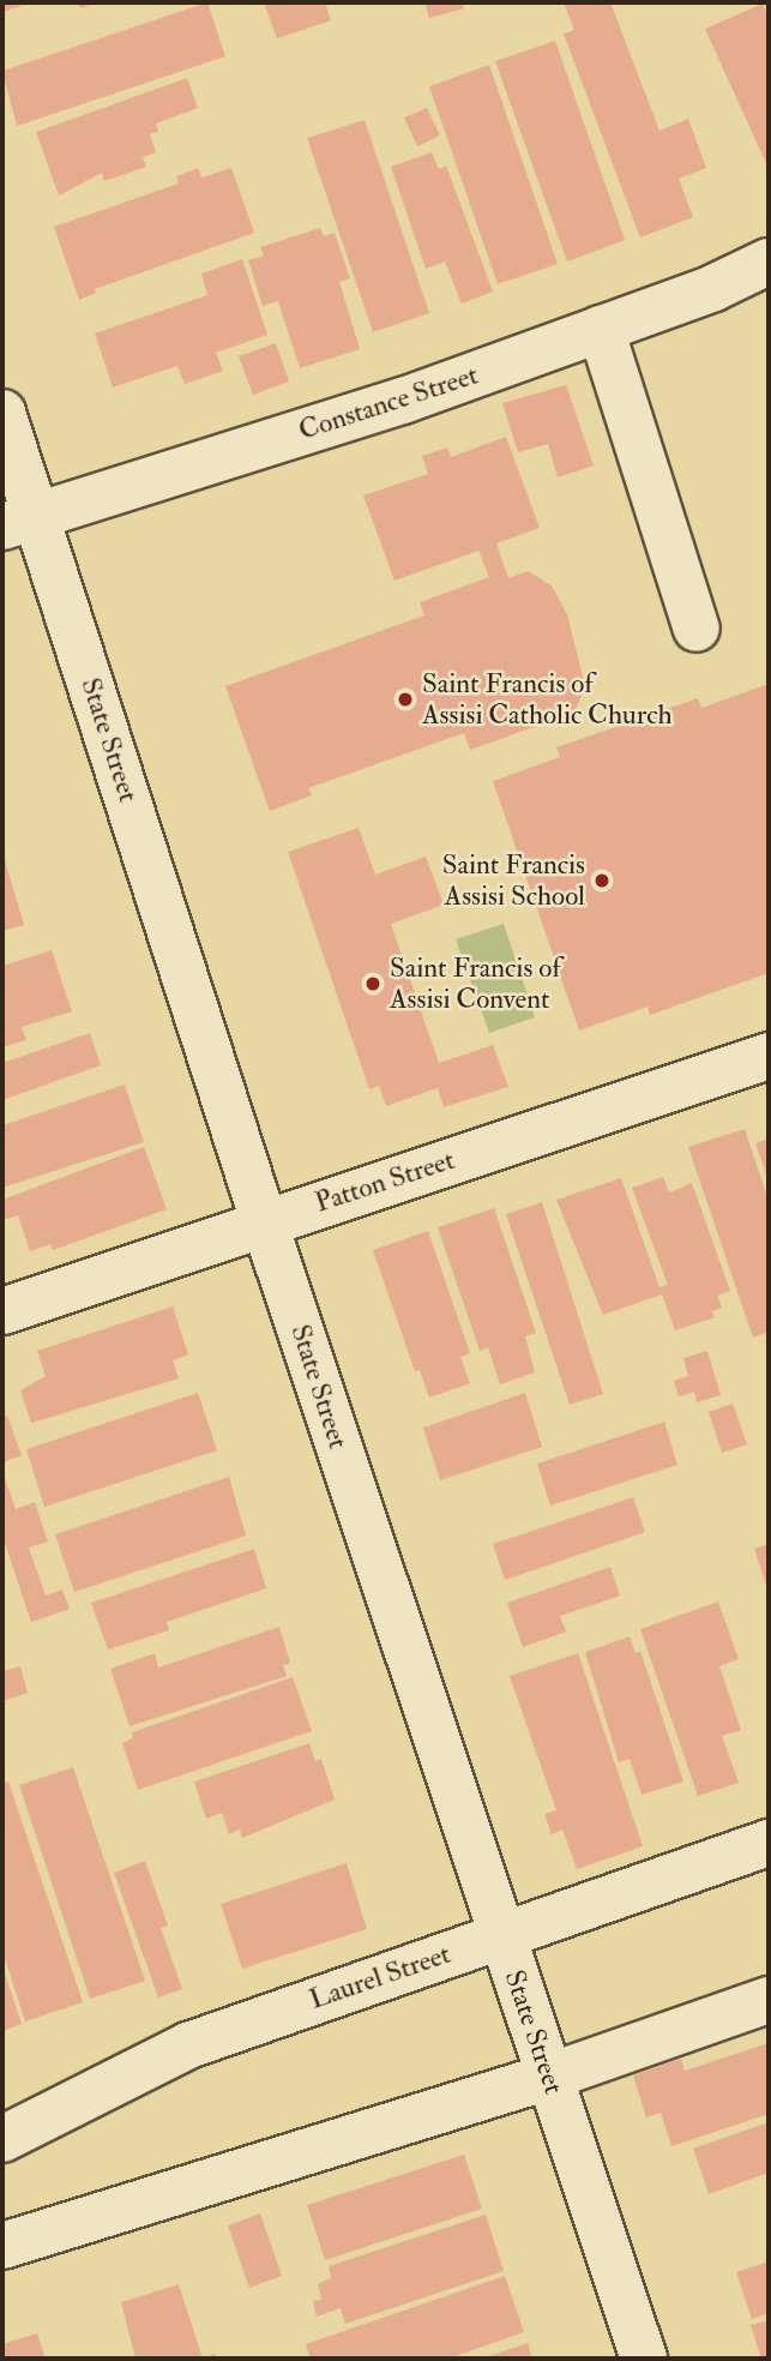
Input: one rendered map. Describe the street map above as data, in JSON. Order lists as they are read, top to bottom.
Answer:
{
  "streets": {
    "street": [
      "Constance Street",
      "State Street",
      "Patton Street",
      "Laurel Street"
    ]
  },
  "crossings": [
    ["Constance Street", "State Street"],
    ["State Street", "Patton Street"],
    ["State Street", "Laurel Street"]
  ],
  "places": ["Saint Francis of Assisi Catholic Church", "Saint Francis Assisi School", "Saint Francis of Assisi Convent"]
}
